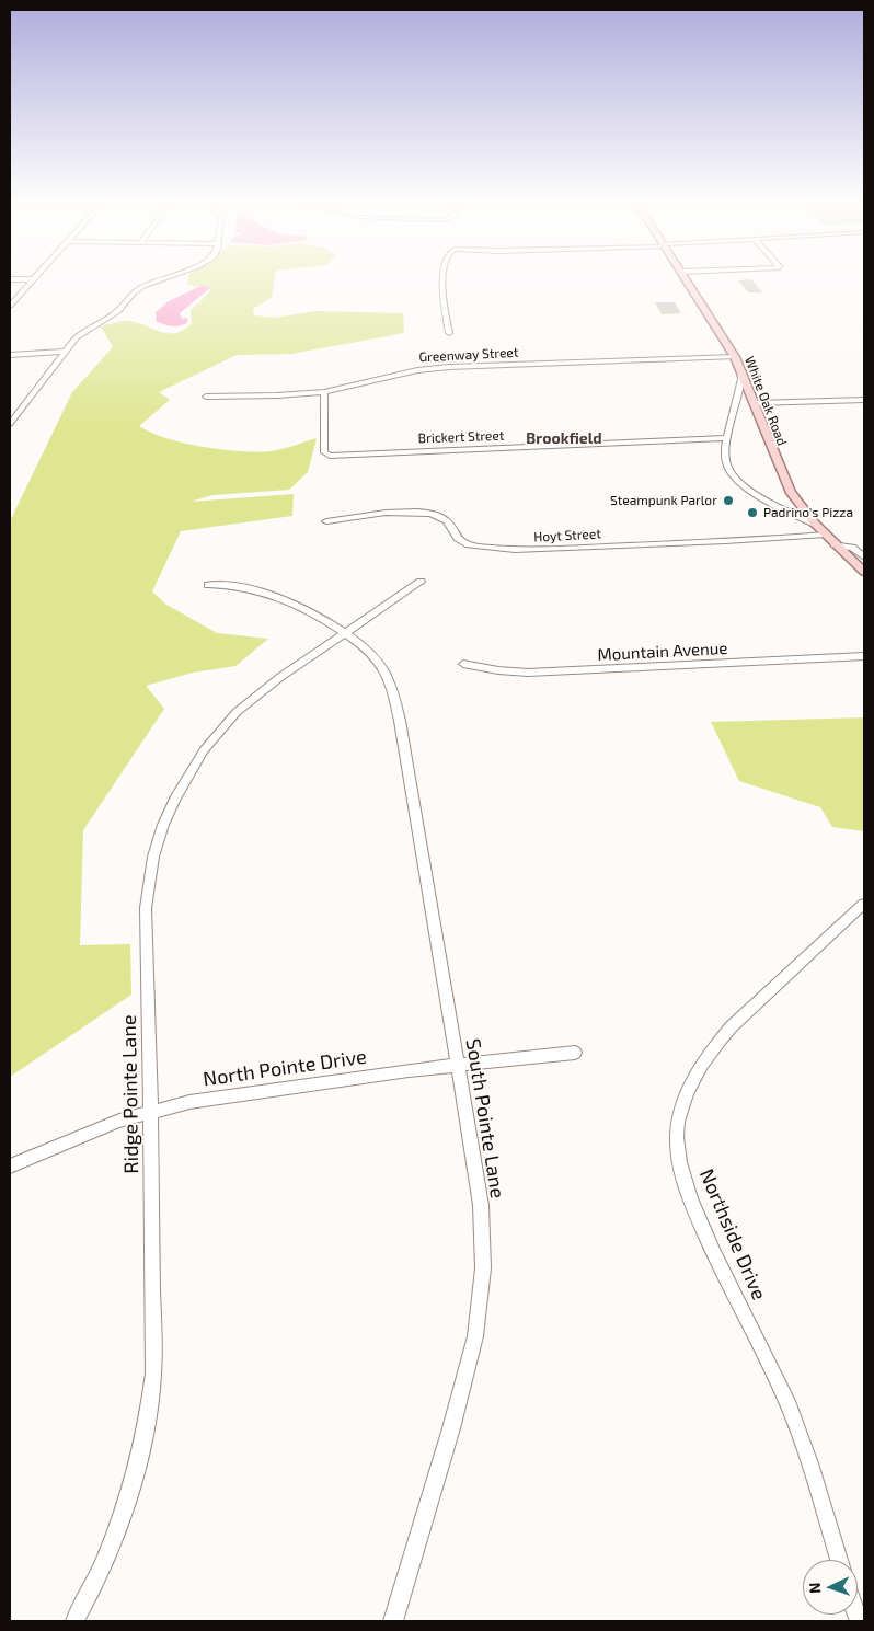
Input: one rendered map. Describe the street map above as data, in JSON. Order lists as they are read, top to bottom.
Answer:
{
  "streets": {
    "main road": ["White Oak Road"],
    "street": [
      "Greenway Street",
      "Brickert Street",
      "Hoyt Street",
      "Mountain Avenue",
      "North Pointe Drive",
      "Ridge Pointe Lane",
      "South Pointe Lane",
      "Northside Drive"
    ]
  },
  "crossings": [
    ["Greenway Street", "White Oak Road"],
    ["Greenway Street", "Brickert Street"],
    ["White Oak Road", "Hoyt Street"],
    ["North Pointe Drive", "Ridge Pointe Lane"],
    ["North Pointe Drive", "South Pointe Lane"],
    ["Ridge Pointe Lane", "South Pointe Lane"]
  ],
  "districts": ["Brookfield"],
  "places": ["Steampunk Parlor", "Padrino's Pizza"],
  "north": "left"
}
